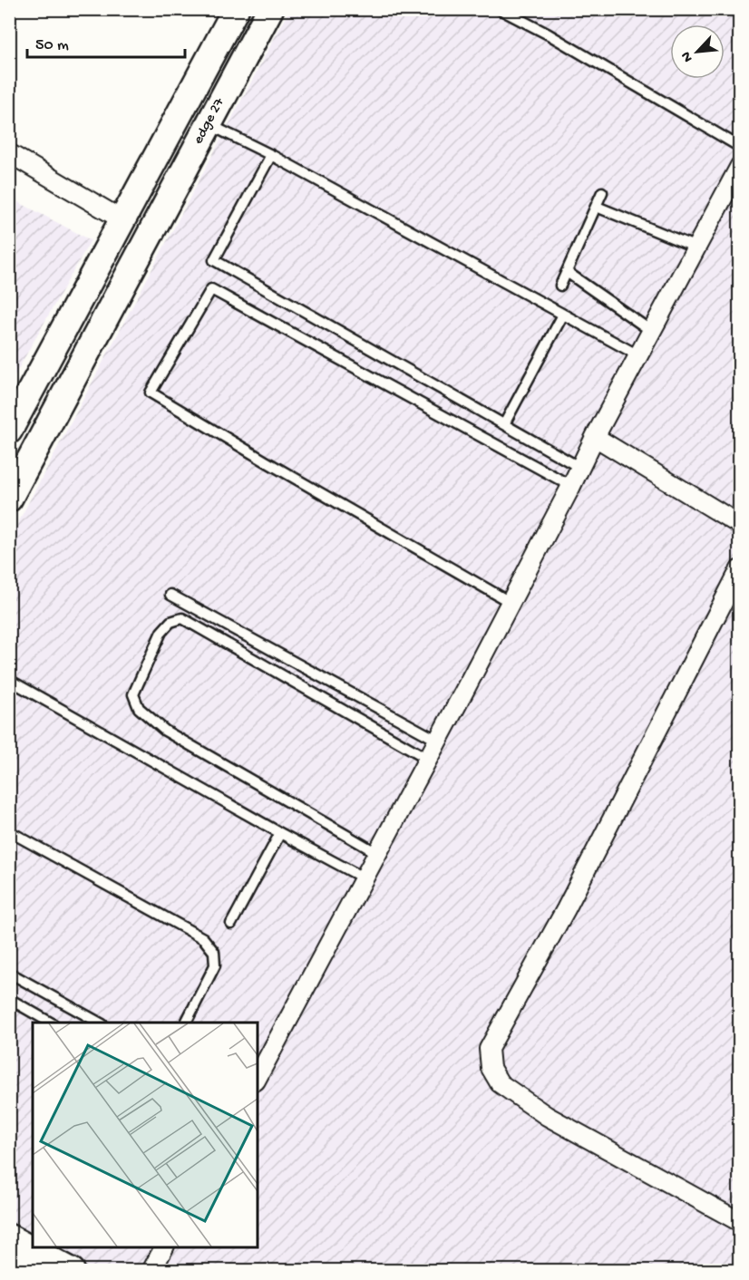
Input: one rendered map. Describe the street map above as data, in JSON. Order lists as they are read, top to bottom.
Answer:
{
  "streets": {
    "main road": ["edge 27"]
  },
  "scale_bar": "50 m",
  "north": "bottom left"
}
